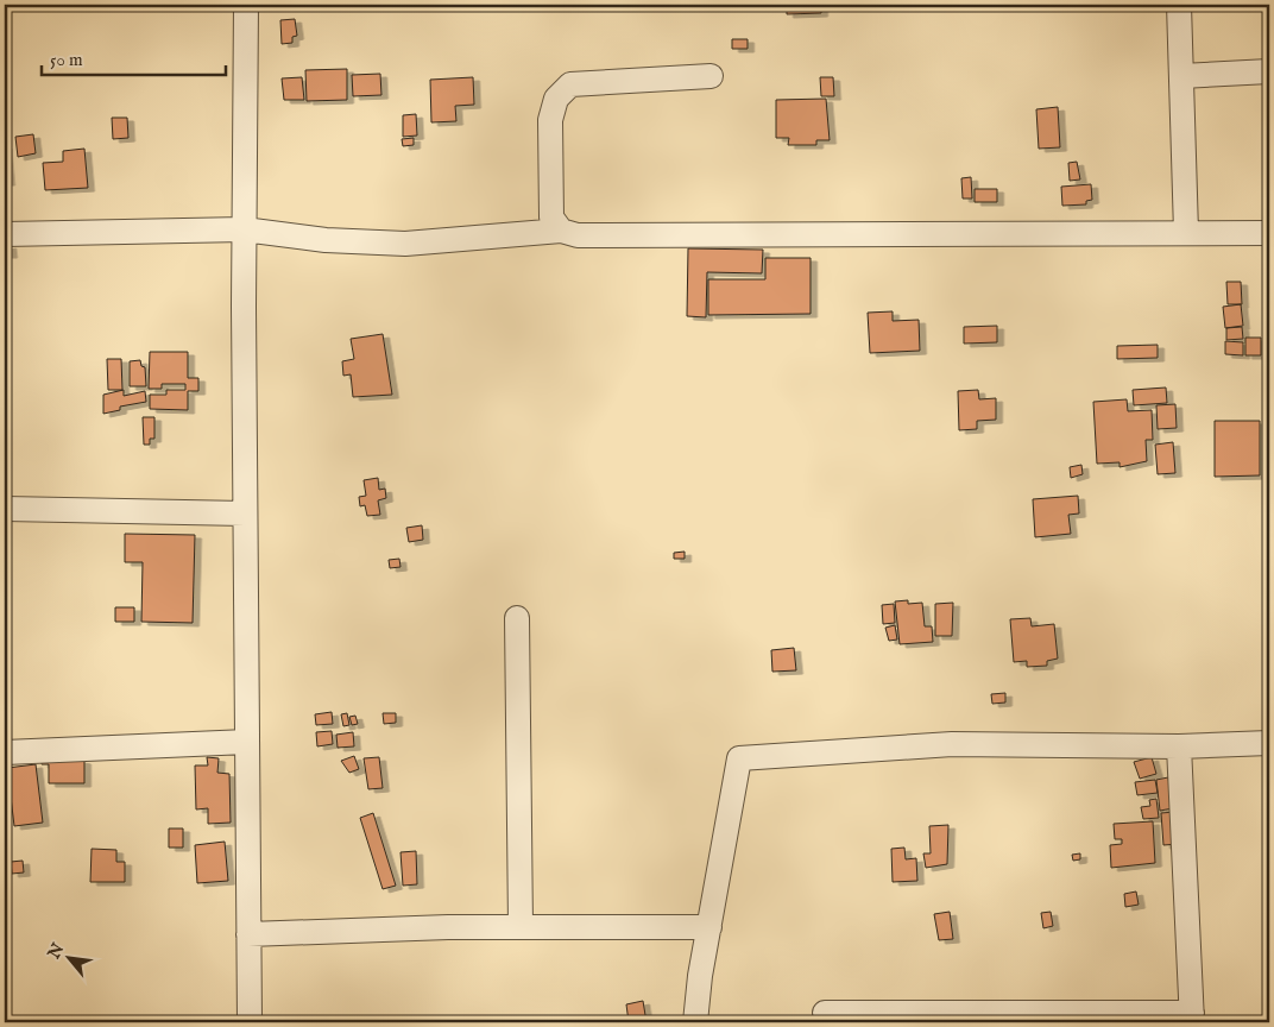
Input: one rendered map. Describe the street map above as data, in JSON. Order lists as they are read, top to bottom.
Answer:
{
  "scale_bar": "50 m",
  "north": "top left"
}
